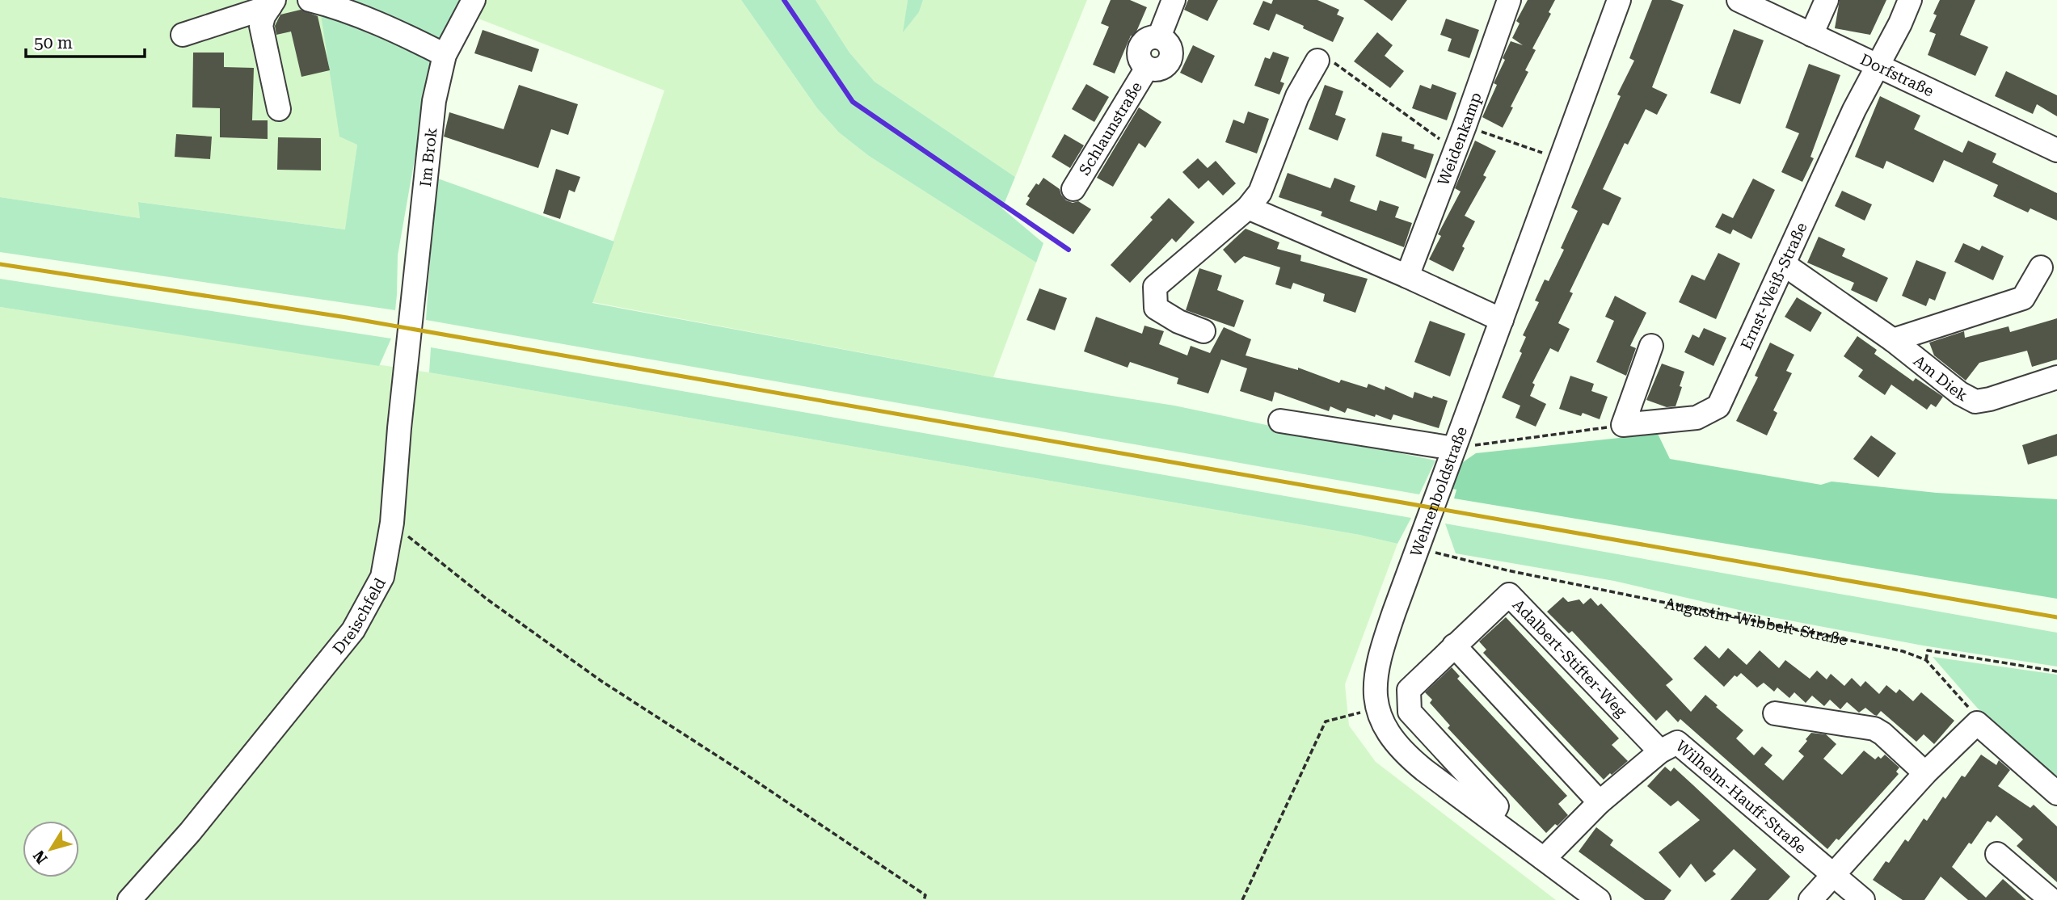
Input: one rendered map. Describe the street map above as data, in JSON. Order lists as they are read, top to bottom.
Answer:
{
  "streets": {
    "street": [
      "Dorfstraße",
      "Schlaunstraße",
      "Weidenkamp",
      "Im Brok",
      "Ernst-Weiß-Straße",
      "Am Diek",
      "Wehrenboldstraße",
      "Dreischfeld",
      "Adalbert-Stifter-Weg",
      "Wilhelm-Hauff-Straße"
    ],
    "path": ["Augustin-Wibbelt-Straße"]
  },
  "crossings": [
    ["Dorfstraße", "Ernst-Weiß-Straße"],
    ["Im Brok", "Dreischfeld"],
    ["Ernst-Weiß-Straße", "Am Diek"],
    ["Wehrenboldstraße", "Augustin-Wibbelt-Straße"],
    ["Wehrenboldstraße", "Adalbert-Stifter-Weg"],
    ["Wehrenboldstraße", "Wilhelm-Hauff-Straße"],
    ["Adalbert-Stifter-Weg", "Wilhelm-Hauff-Straße"]
  ],
  "scale_bar": "50 m",
  "north": "bottom left"
}
